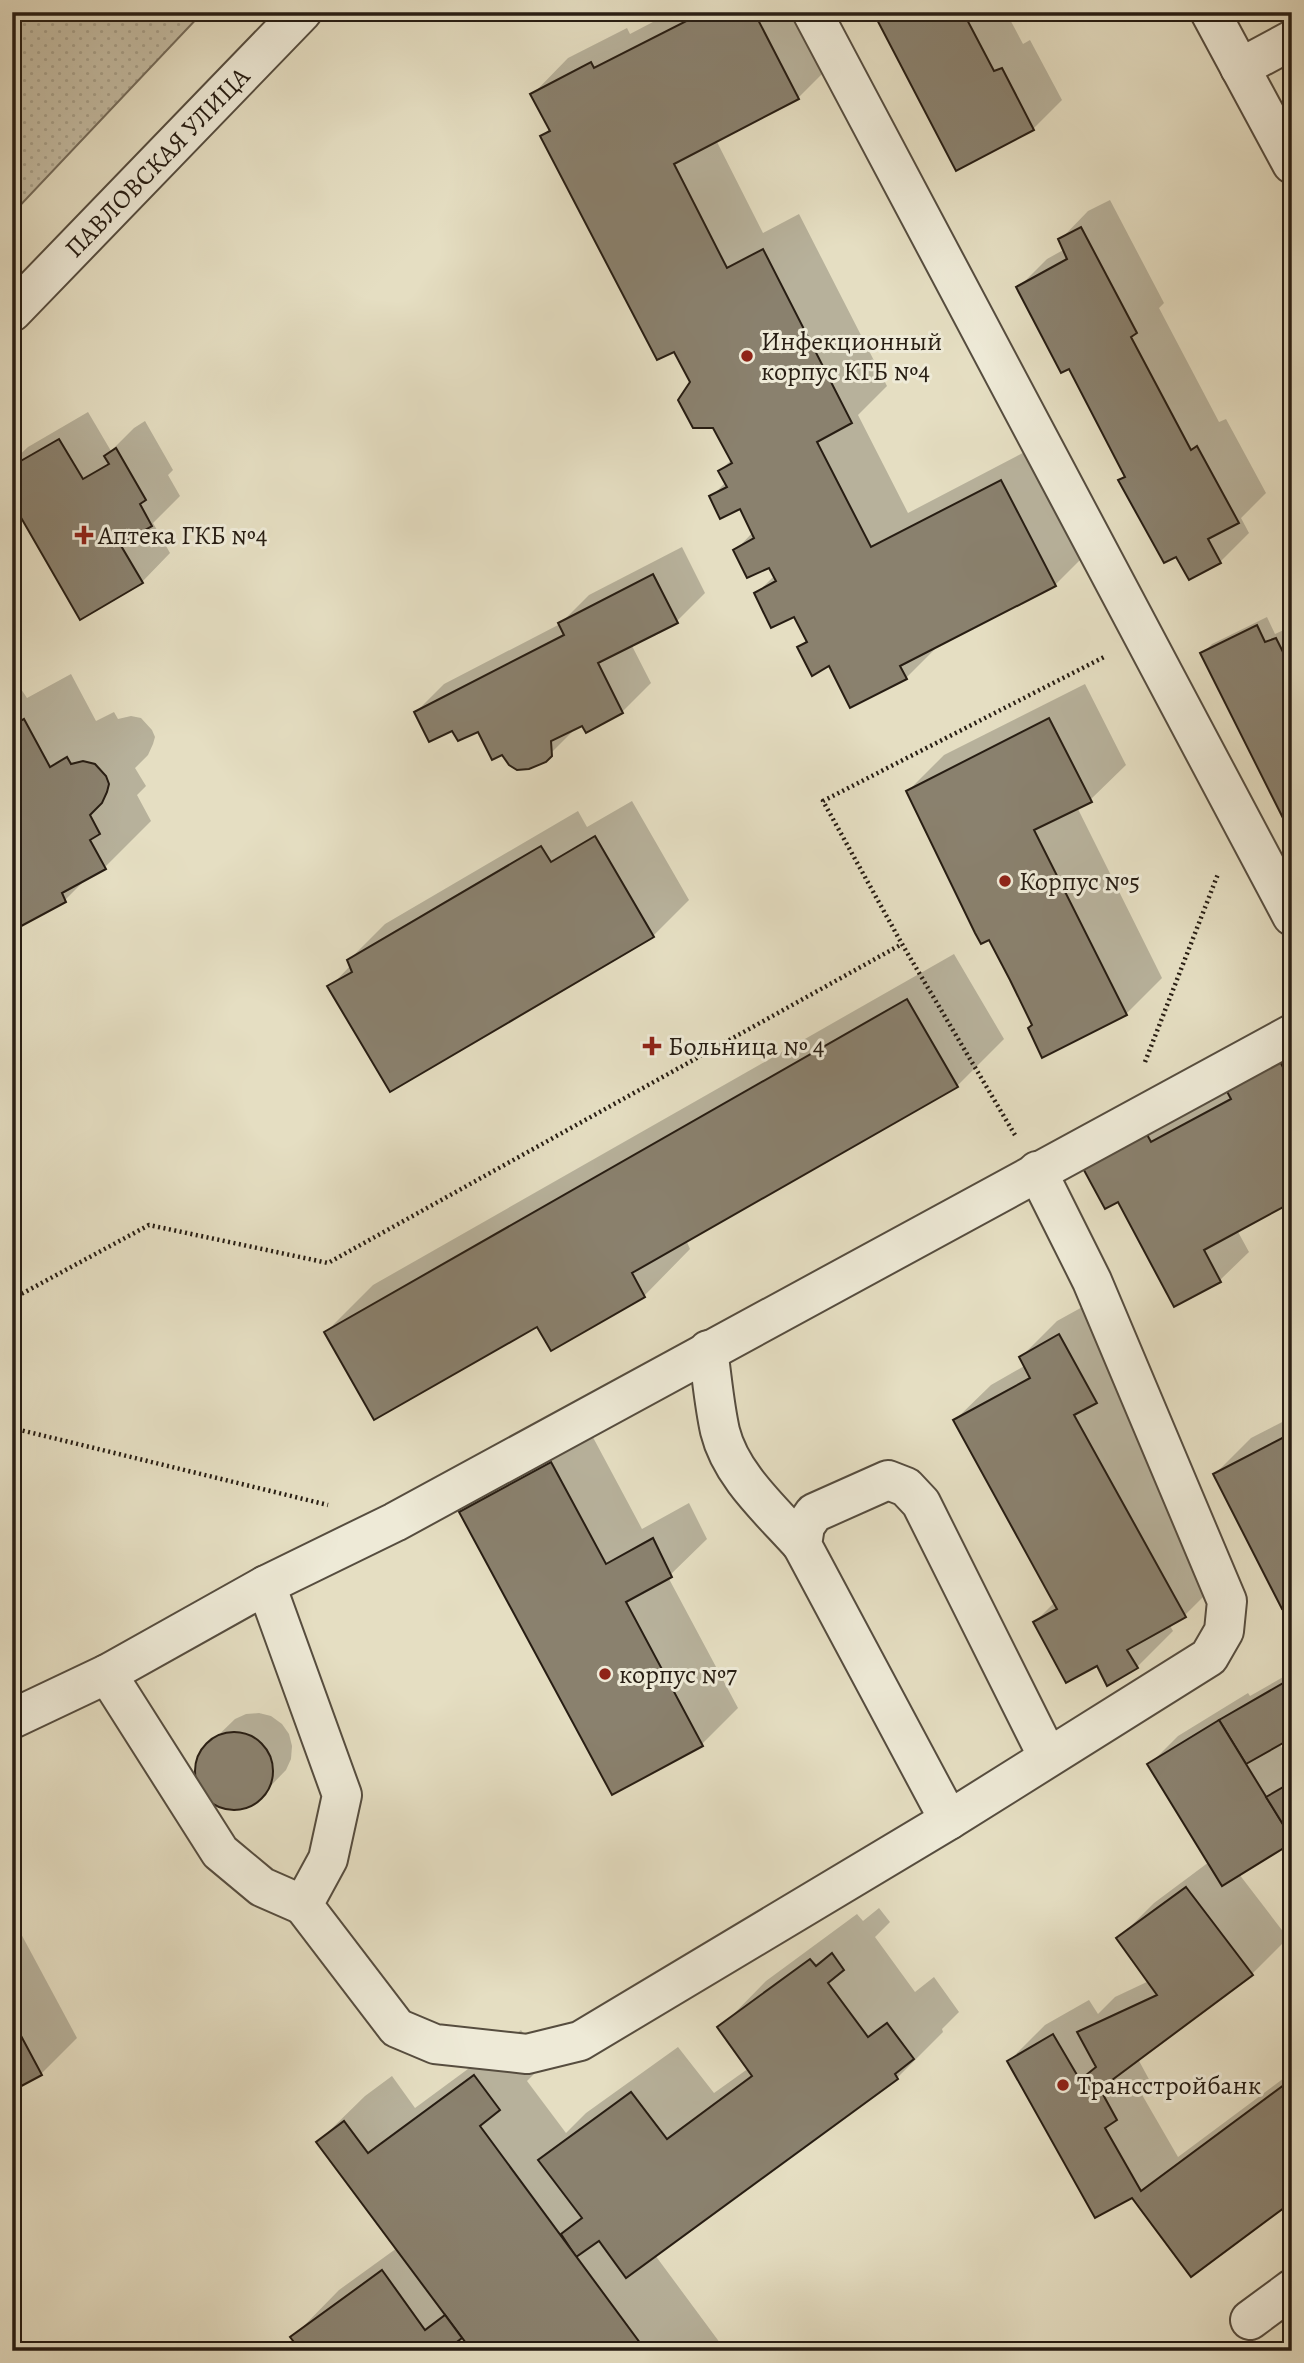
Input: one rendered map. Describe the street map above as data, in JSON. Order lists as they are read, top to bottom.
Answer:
{
  "streets": {
    "street": ["ПАВЛОВСКАЯ УЛИЦА"]
  },
  "places": {
    "other": [
      "Инфекционный корпус КГБ №4",
      "Корпус №5",
      "корпус №7",
      "Трансстройбанк"
    ],
    "health": ["Аптека ГКБ №4", "Больница № 4"]
  }
}
